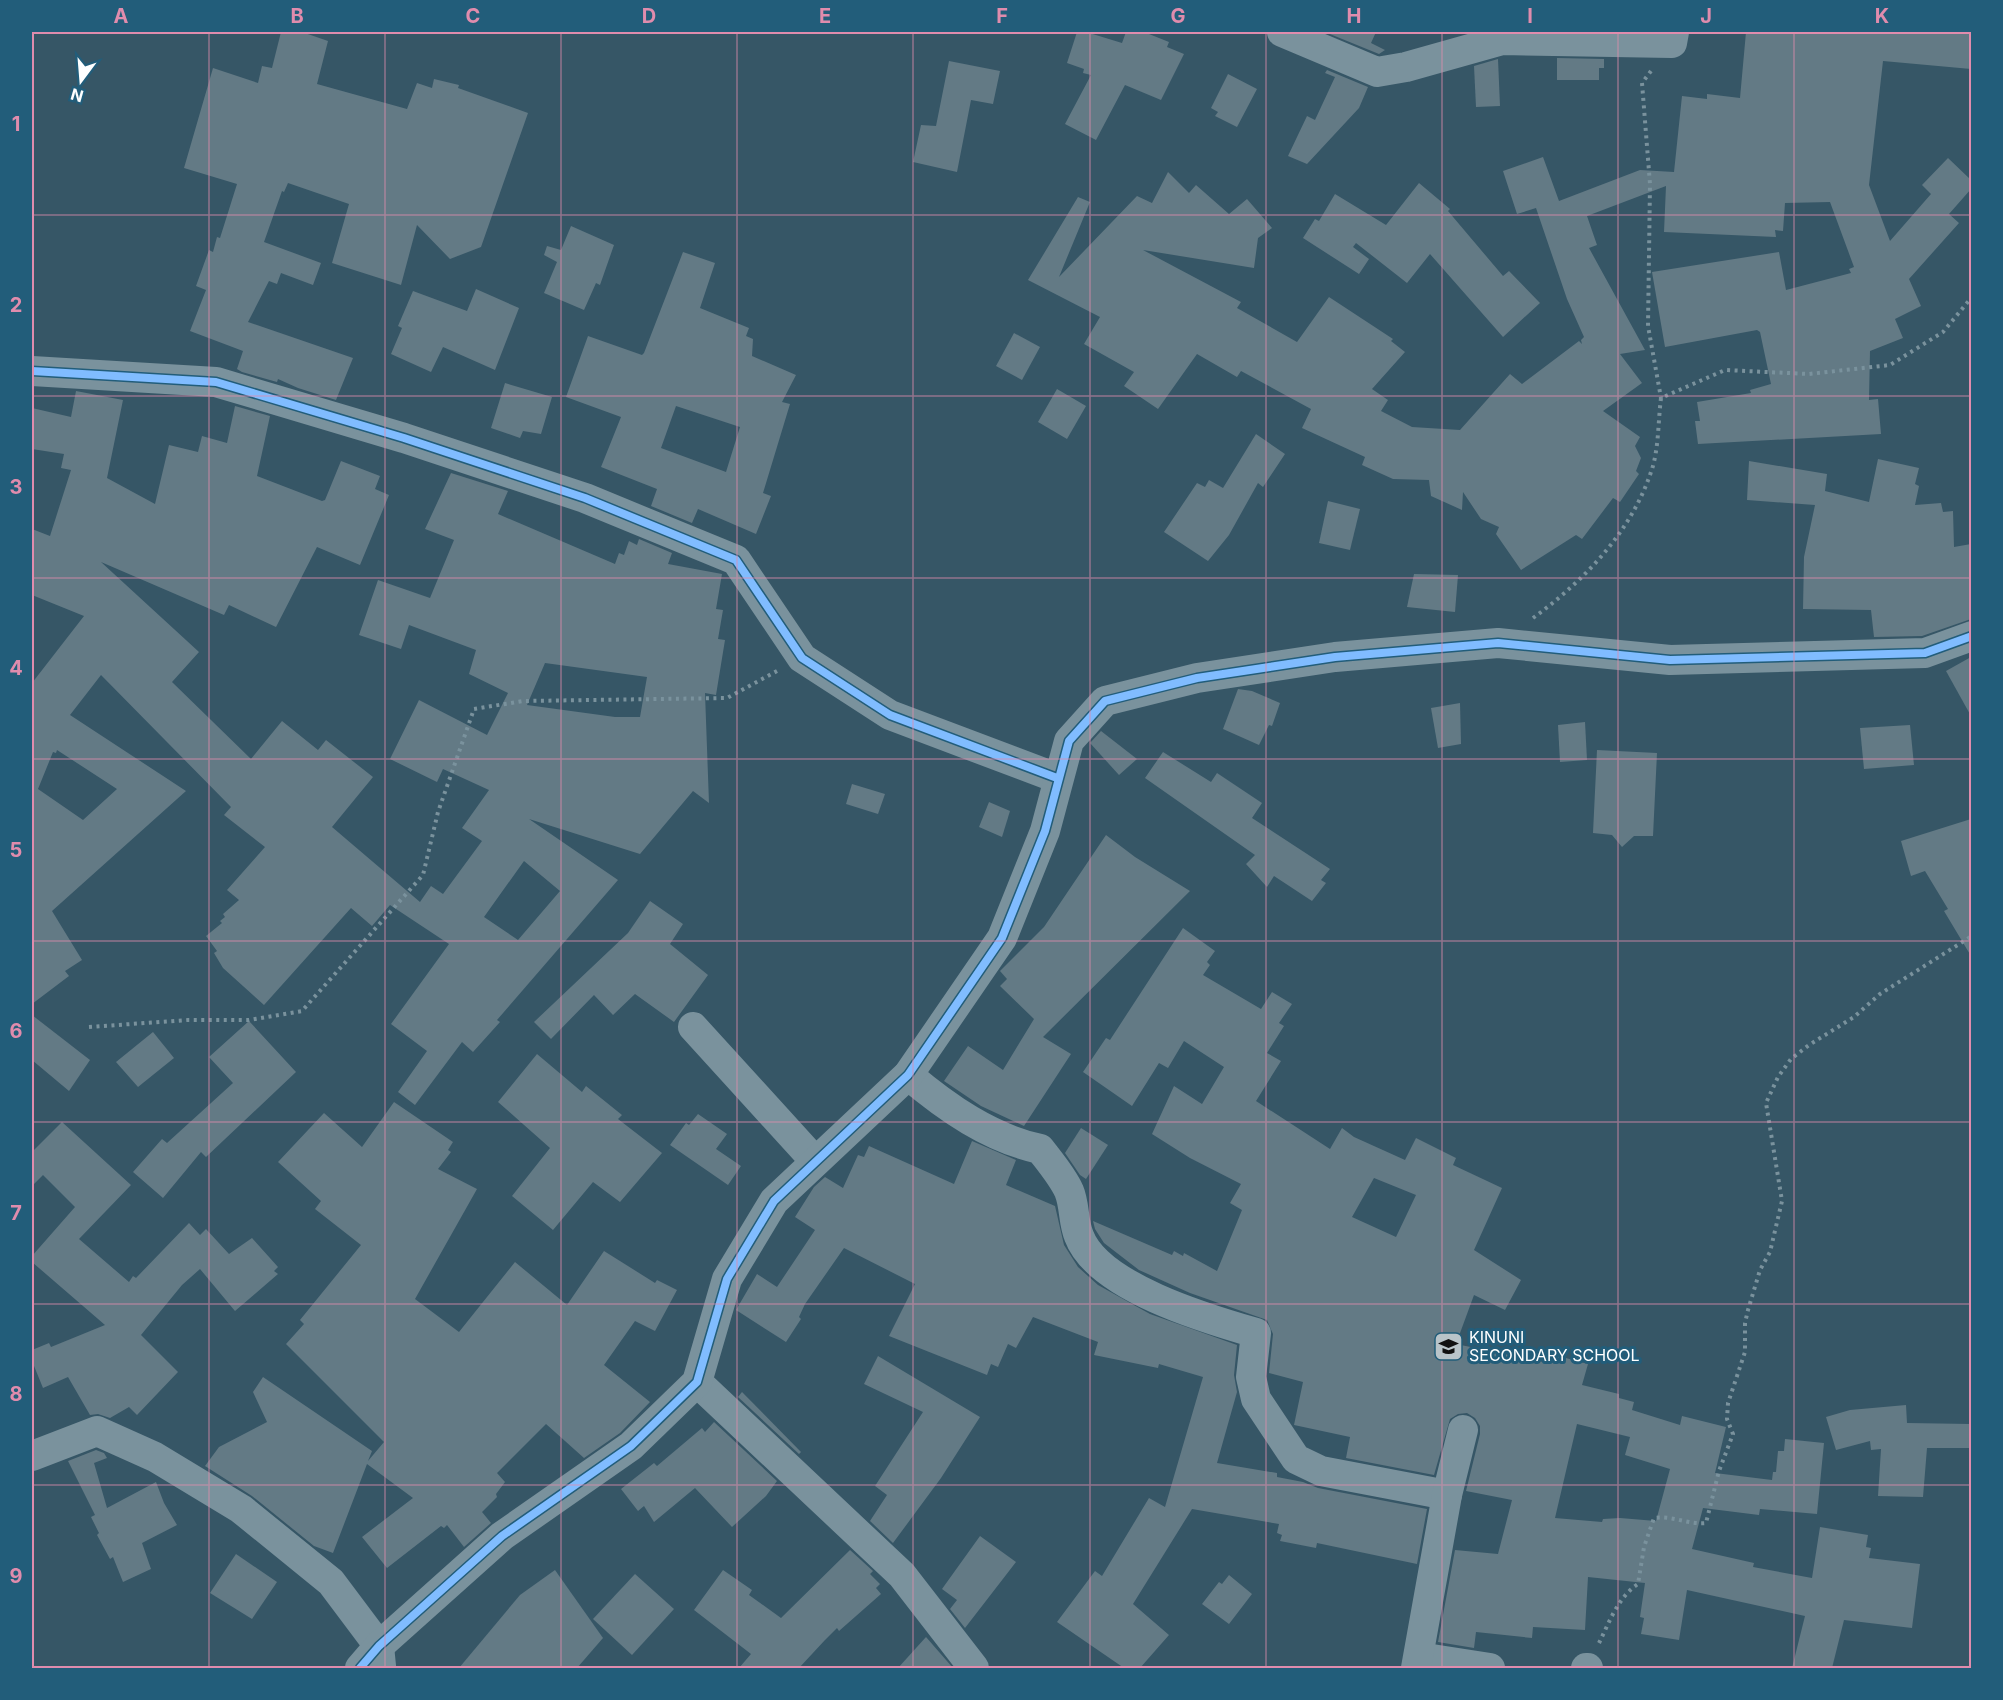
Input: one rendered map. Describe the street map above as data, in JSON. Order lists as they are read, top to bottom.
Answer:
{
  "places": {
    "school or university": ["KINUNI SECONDARY SCHOOL"]
  },
  "north": "bottom",
  "grid": {
    "columns": [
      "A",
      "B",
      "C",
      "D",
      "E",
      "F",
      "G",
      "H",
      "I",
      "J",
      "K"
    ],
    "rows": [
      "1",
      "2",
      "3",
      "4",
      "5",
      "6",
      "7",
      "8",
      "9"
    ]
  }
}
